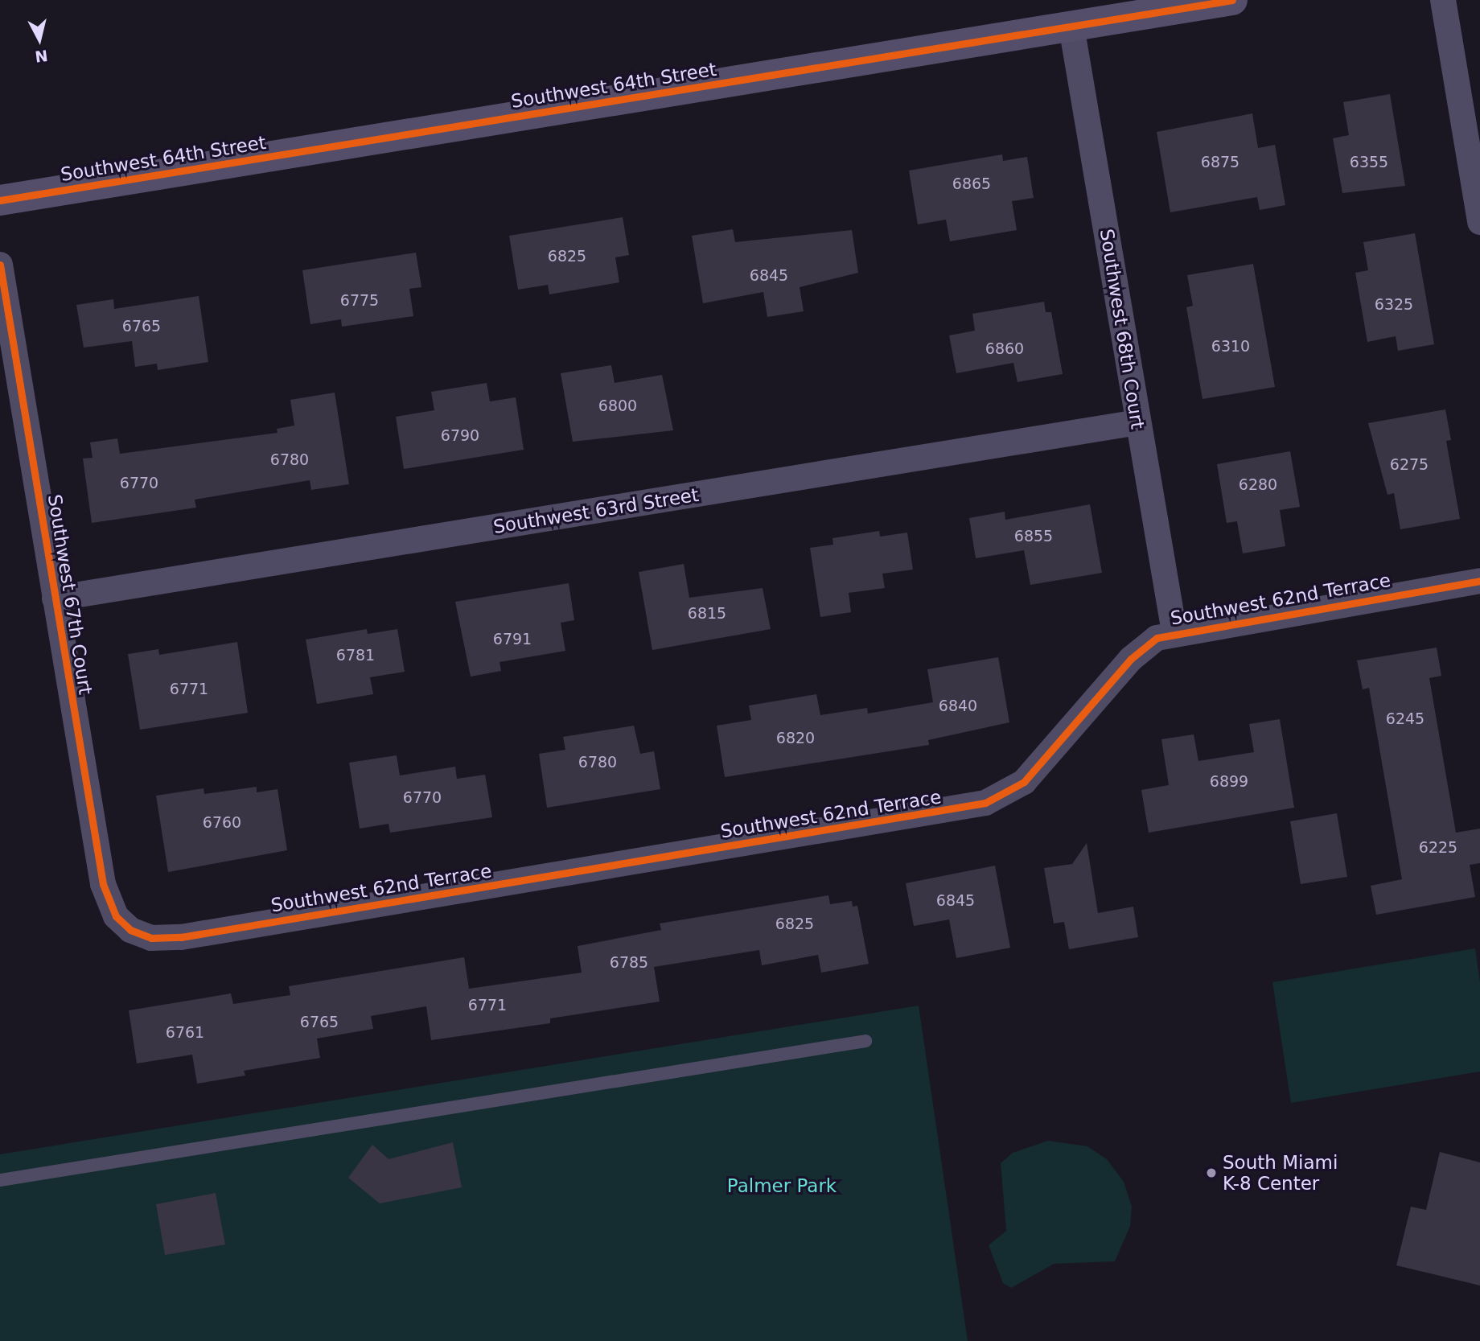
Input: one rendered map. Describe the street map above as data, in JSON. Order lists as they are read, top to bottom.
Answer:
{
  "streets": {
    "street": [
      "Southwest 64th Street",
      "Southwest 68th Court",
      "Southwest 63rd Street",
      "Southwest 67th Court",
      "Southwest 62nd Terrace"
    ]
  },
  "crossings": [
    ["Southwest 64th Street", "Southwest 68th Court"],
    ["Southwest 68th Court", "Southwest 63rd Street"],
    ["Southwest 68th Court", "Southwest 62nd Terrace"],
    ["Southwest 63rd Street", "Southwest 67th Court"],
    ["Southwest 67th Court", "Southwest 62nd Terrace"]
  ],
  "parks": ["Palmer Park"],
  "places": ["South Miami K-8 Center"],
  "house_numbers": [
    "6875",
    "6355",
    "6865",
    "6825",
    "6845",
    "6775",
    "6325",
    "6765",
    "6310",
    "6860",
    "6800",
    "6790",
    "6780",
    "6275",
    "6770",
    "6280",
    "6855",
    "6815",
    "6791",
    "6781",
    "6771",
    "6840",
    "6245",
    "6820",
    "6780",
    "6899",
    "6770",
    "6760",
    "6225",
    "6845",
    "6825",
    "6785",
    "6771",
    "6765",
    "6761"
  ],
  "north": "bottom"
}
